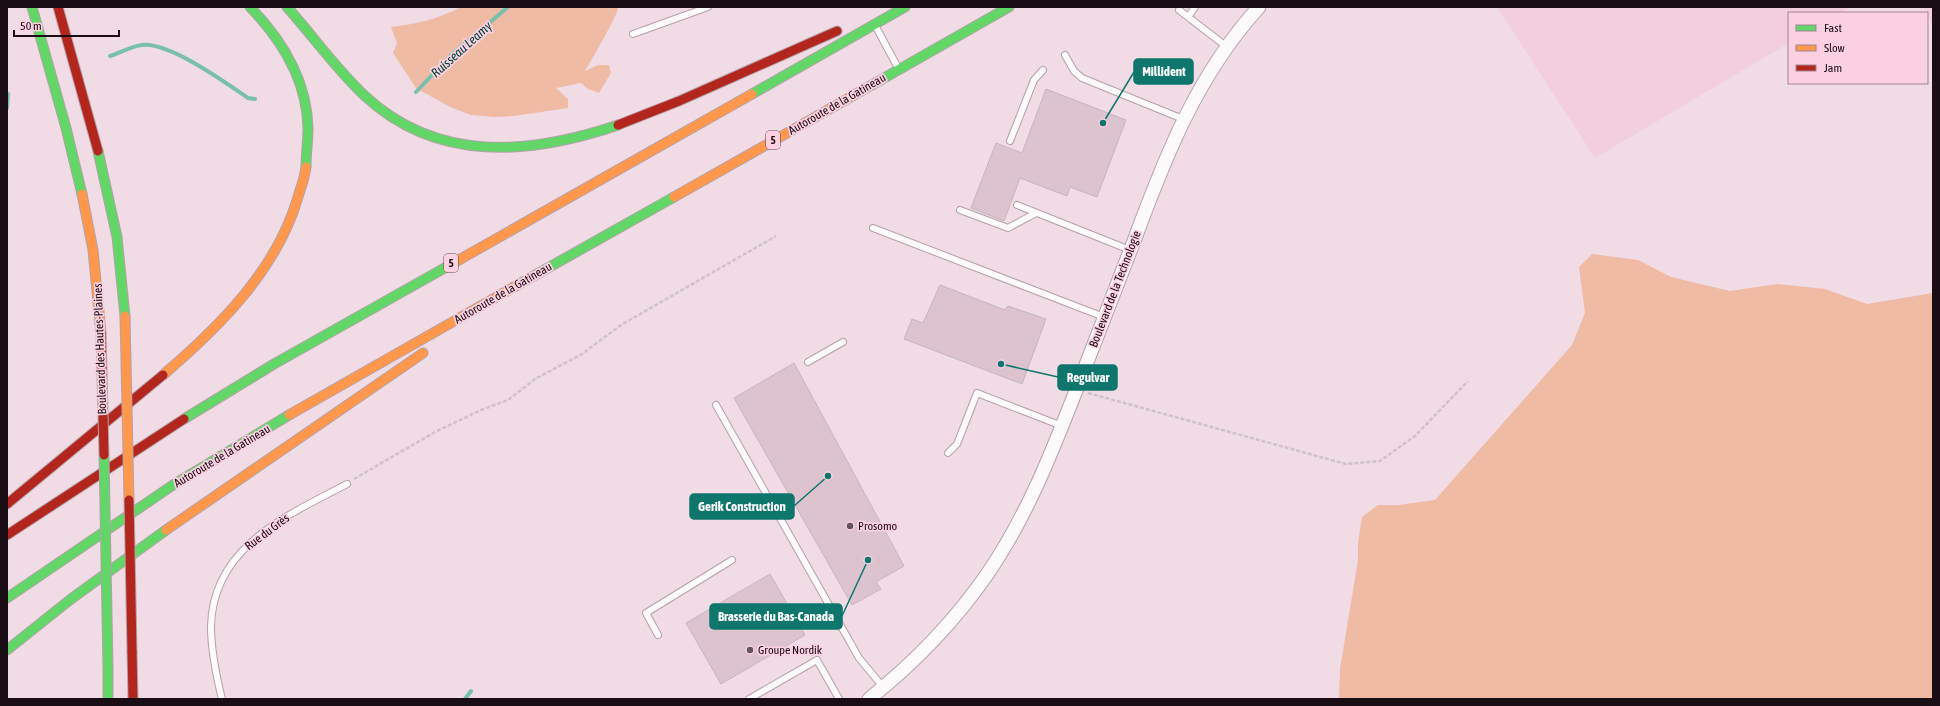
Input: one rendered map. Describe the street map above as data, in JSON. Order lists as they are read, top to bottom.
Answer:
{
  "streets": {
    "main road": ["Autoroute de la Gatineau", "5", "Boulevard des Hautes-Plaines"],
    "street": ["Boulevard de la Technologie"],
    "lane": ["Rue du Grès"]
  },
  "water": ["Ruisseau Leamy"],
  "places": [
    "Millident",
    "Regulvar",
    "Gerik Construction",
    "Prosomo",
    "Brasserie du Bas-Canada",
    "Groupe Nordik"
  ],
  "legend": ["Fast", "Slow", "Jam"],
  "scale_bar": "50 m"
}
